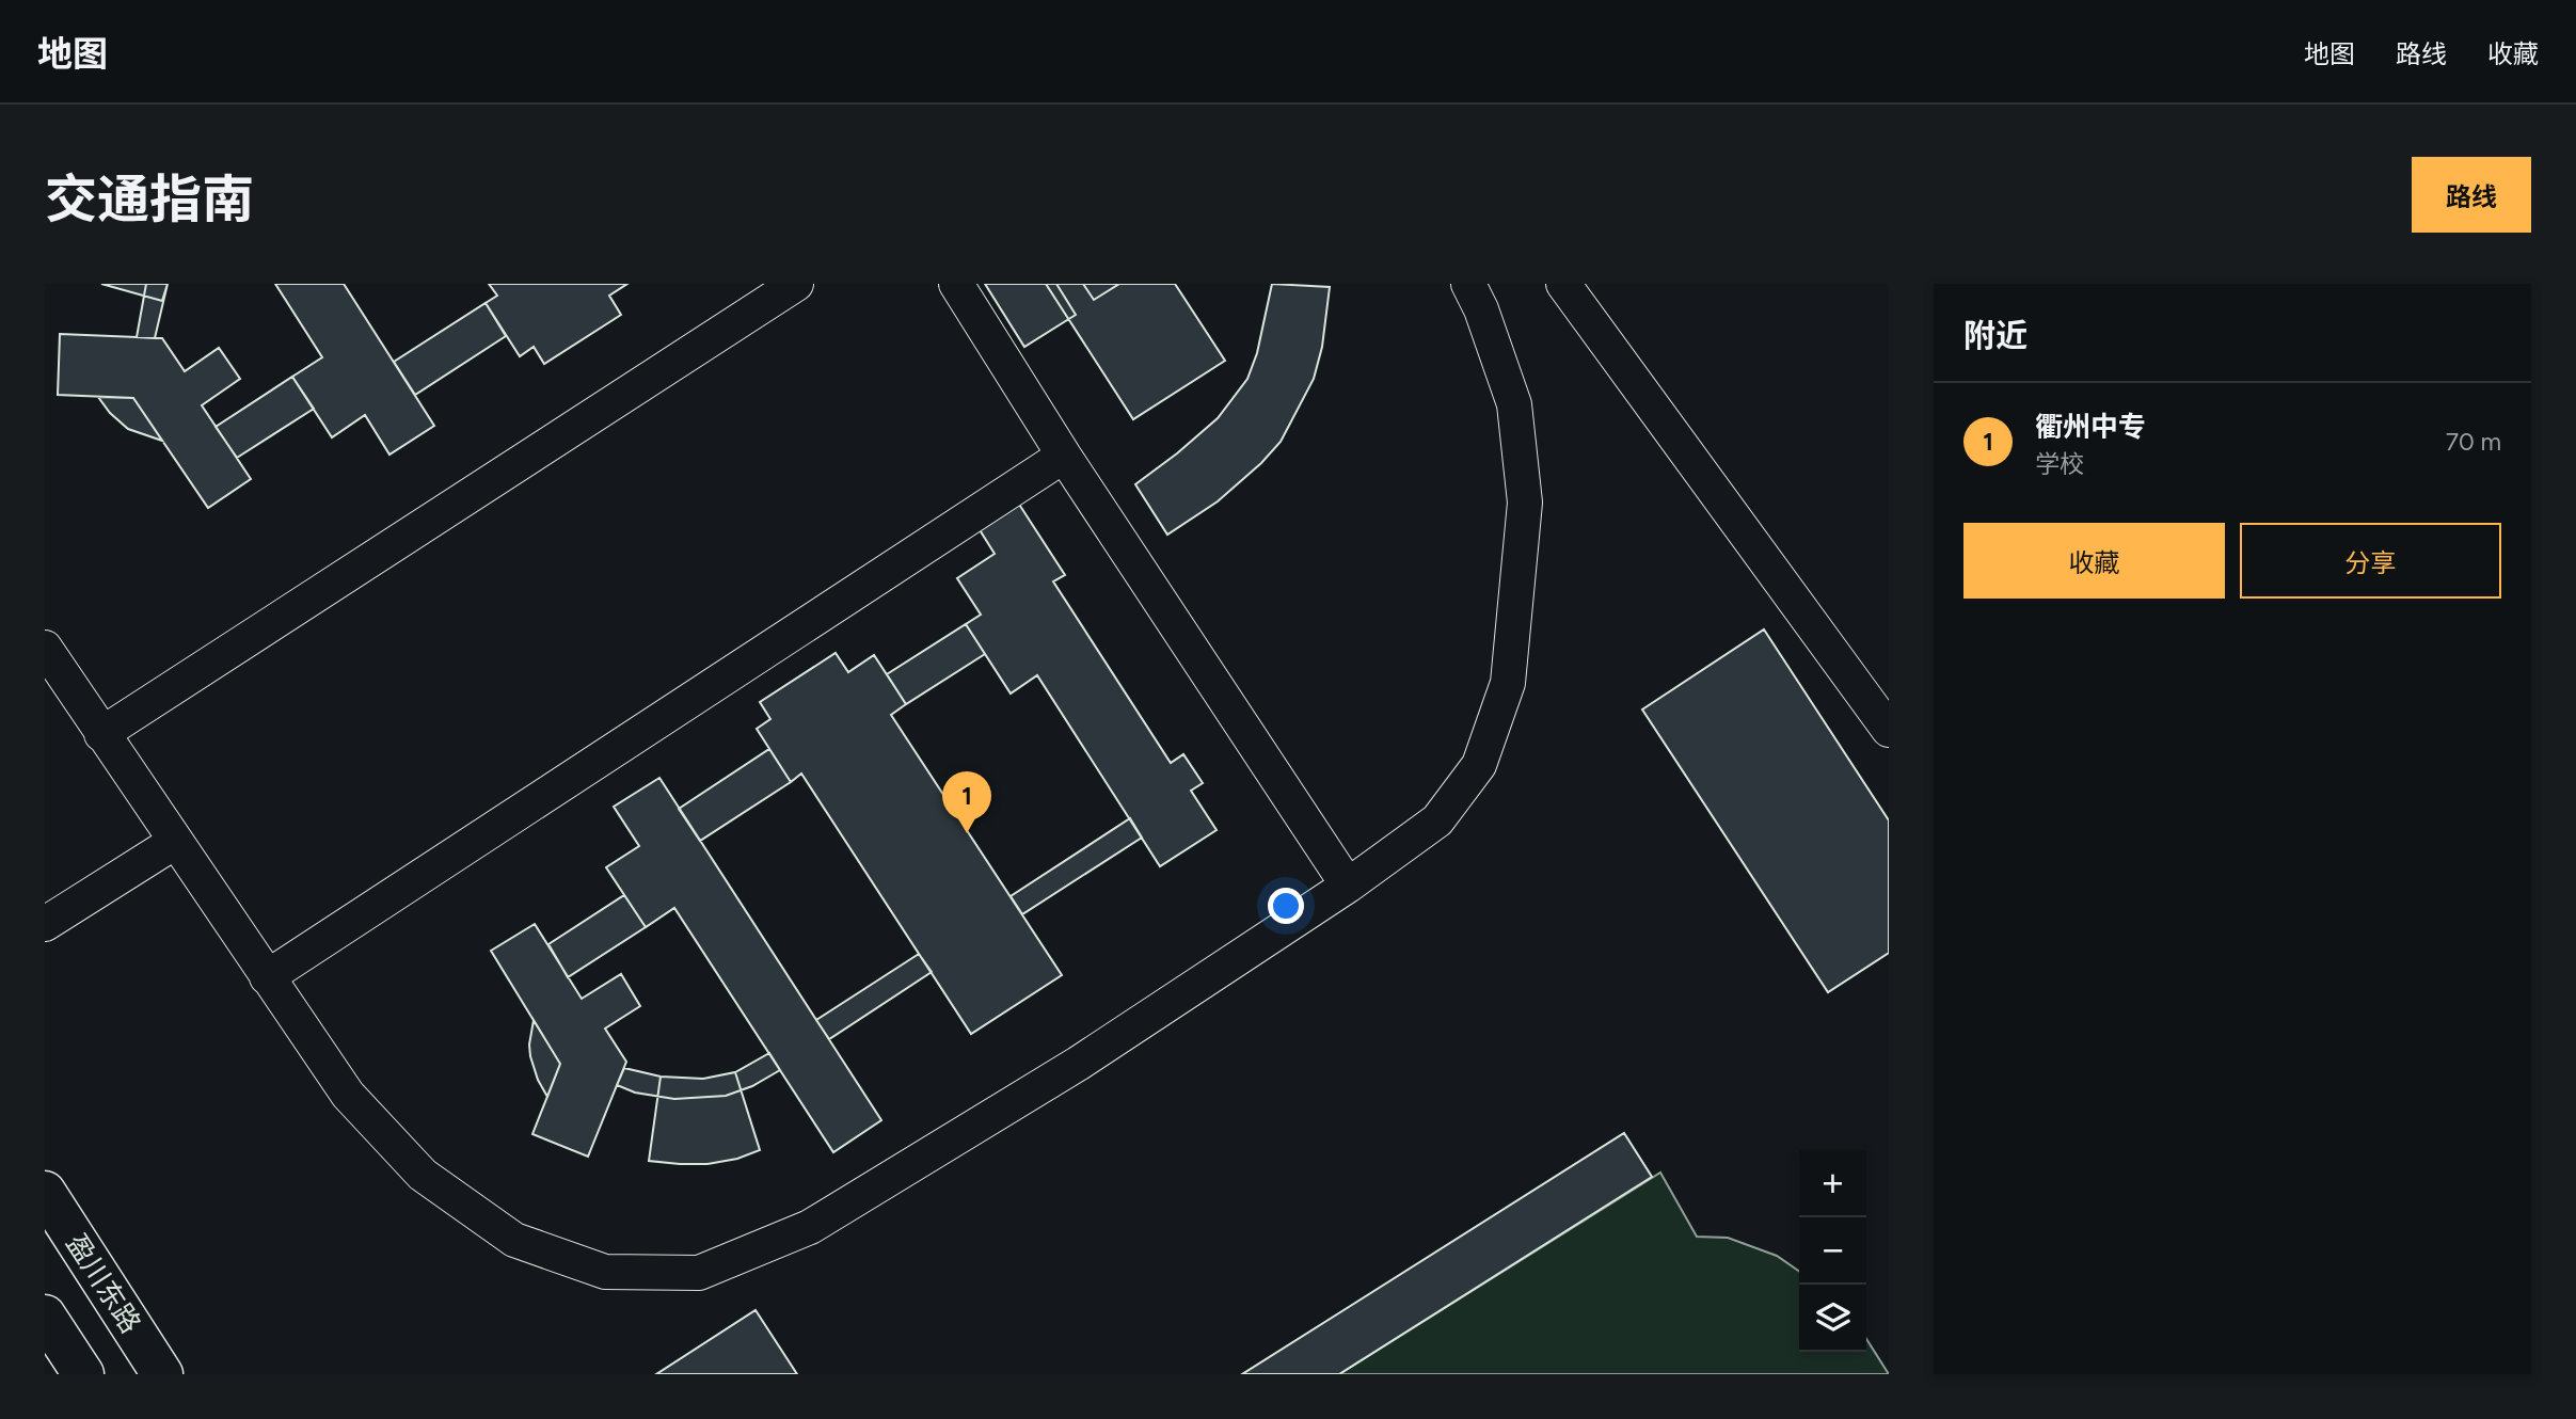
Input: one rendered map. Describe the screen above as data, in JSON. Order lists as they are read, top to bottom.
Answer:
{
  "streets": {
    "main road": ["盈川东路"]
  },
  "page": {
    "header": "地图",
    "nav": ["地图", "路线", "收藏"],
    "title": "交通指南",
    "buttons": [
      "路线",
      ["收藏", "分享"]
    ],
    "heading": "附近",
    "list": [
      {
        "mark": "1",
        "name": "衢州中专",
        "note": "学校",
        "value": "70 m"
      }
    ],
    "pins": "1",
    "map_buttons": ["+", "−"]
  }
}
